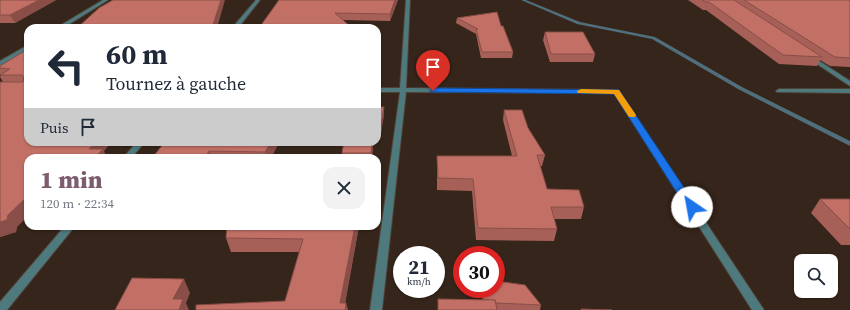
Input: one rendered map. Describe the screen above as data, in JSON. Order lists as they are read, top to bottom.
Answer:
{
  "page": {
    "turn": ["60 m", "Tournez à gauche"],
    "then": "Puis",
    "heading": ["1 min", "120 m · 22:34"],
    "speed": "21 km/h",
    "limit": "30"
  }
}
